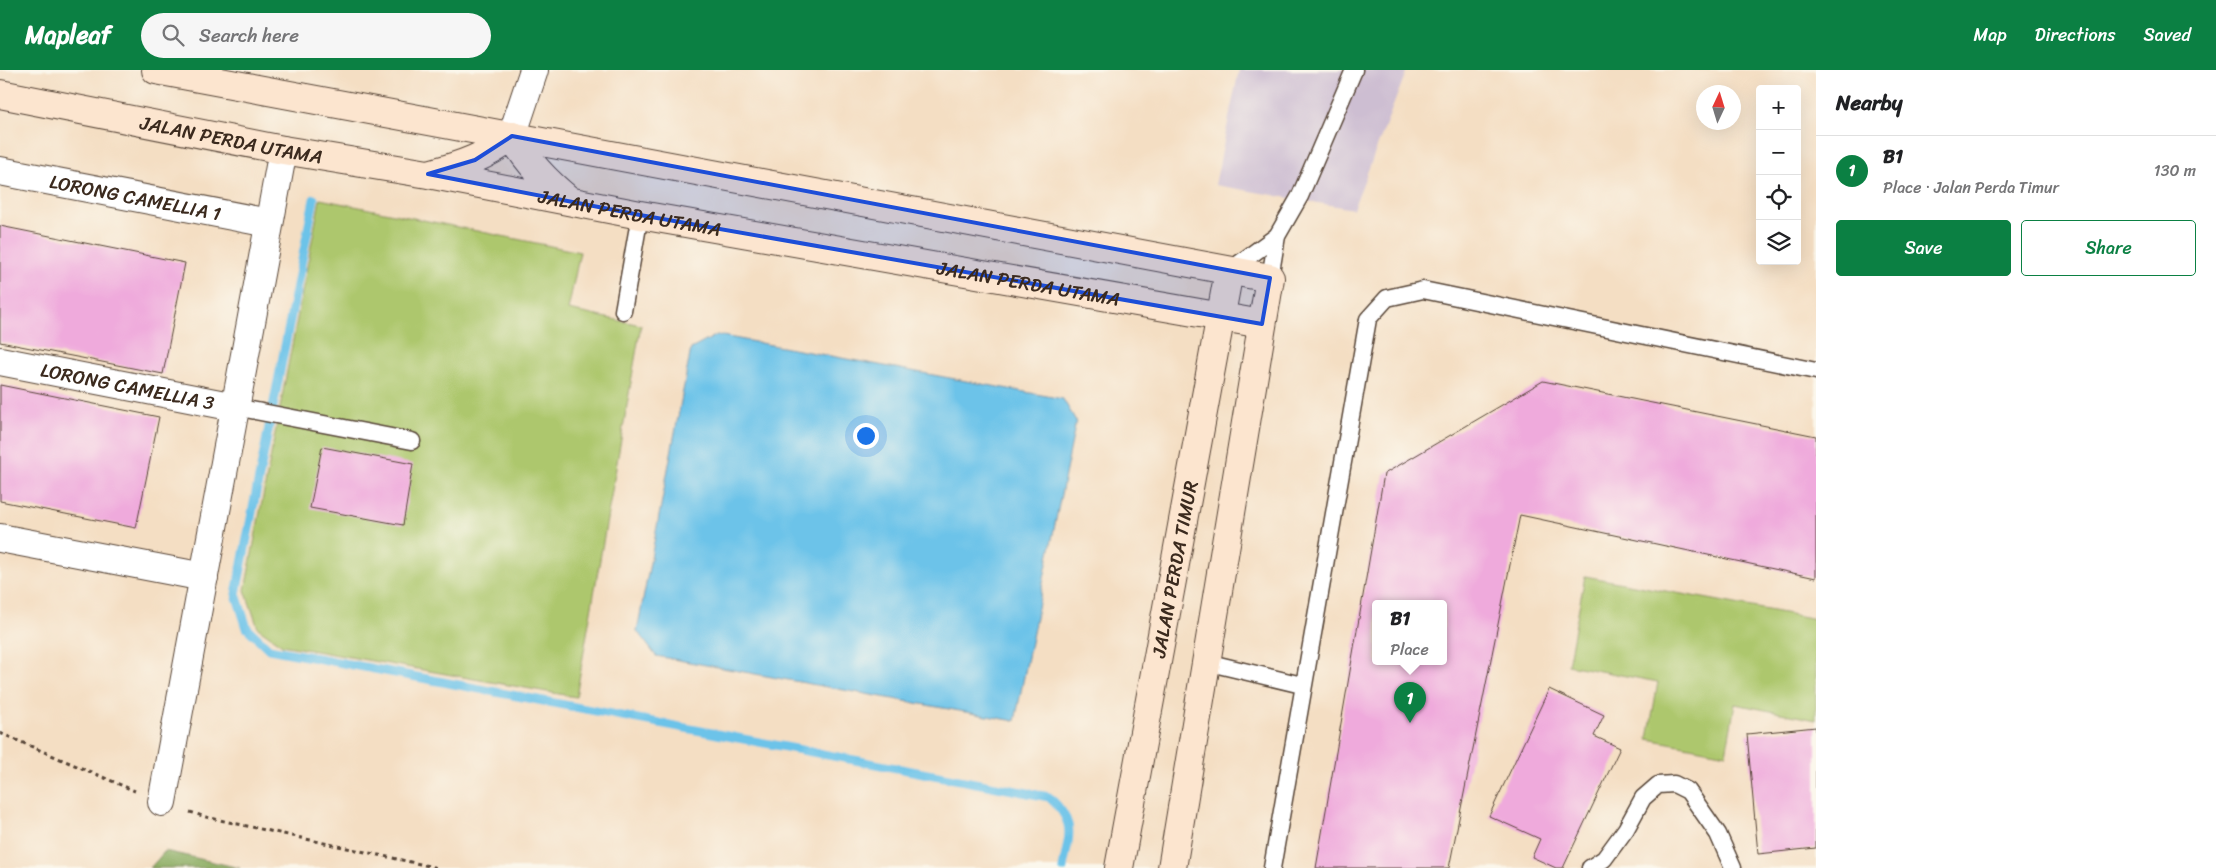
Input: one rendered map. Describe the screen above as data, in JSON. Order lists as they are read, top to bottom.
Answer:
{
  "streets": {
    "street": [
      "JALAN PERDA UTAMA",
      "LORONG CAMELLIA 1",
      "LORONG CAMELLIA 3",
      "JALAN PERDA TIMUR"
    ]
  },
  "crossings": [
    ["JALAN PERDA UTAMA", "JALAN PERDA TIMUR"]
  ],
  "north": "top",
  "page": {
    "header": "Mapleaf",
    "search": "Search here",
    "nav": ["Map", "Directions", "Saved"],
    "heading": "Nearby",
    "map_buttons": ["+", "−"],
    "list": [
      {
        "mark": "1",
        "name": "B1",
        "note": "Place · Jalan Perda Timur",
        "value": "130 m"
      }
    ],
    "buttons": ["Save", "Share"],
    "popup": ["B1", "Place"],
    "pins": "1"
  }
}
